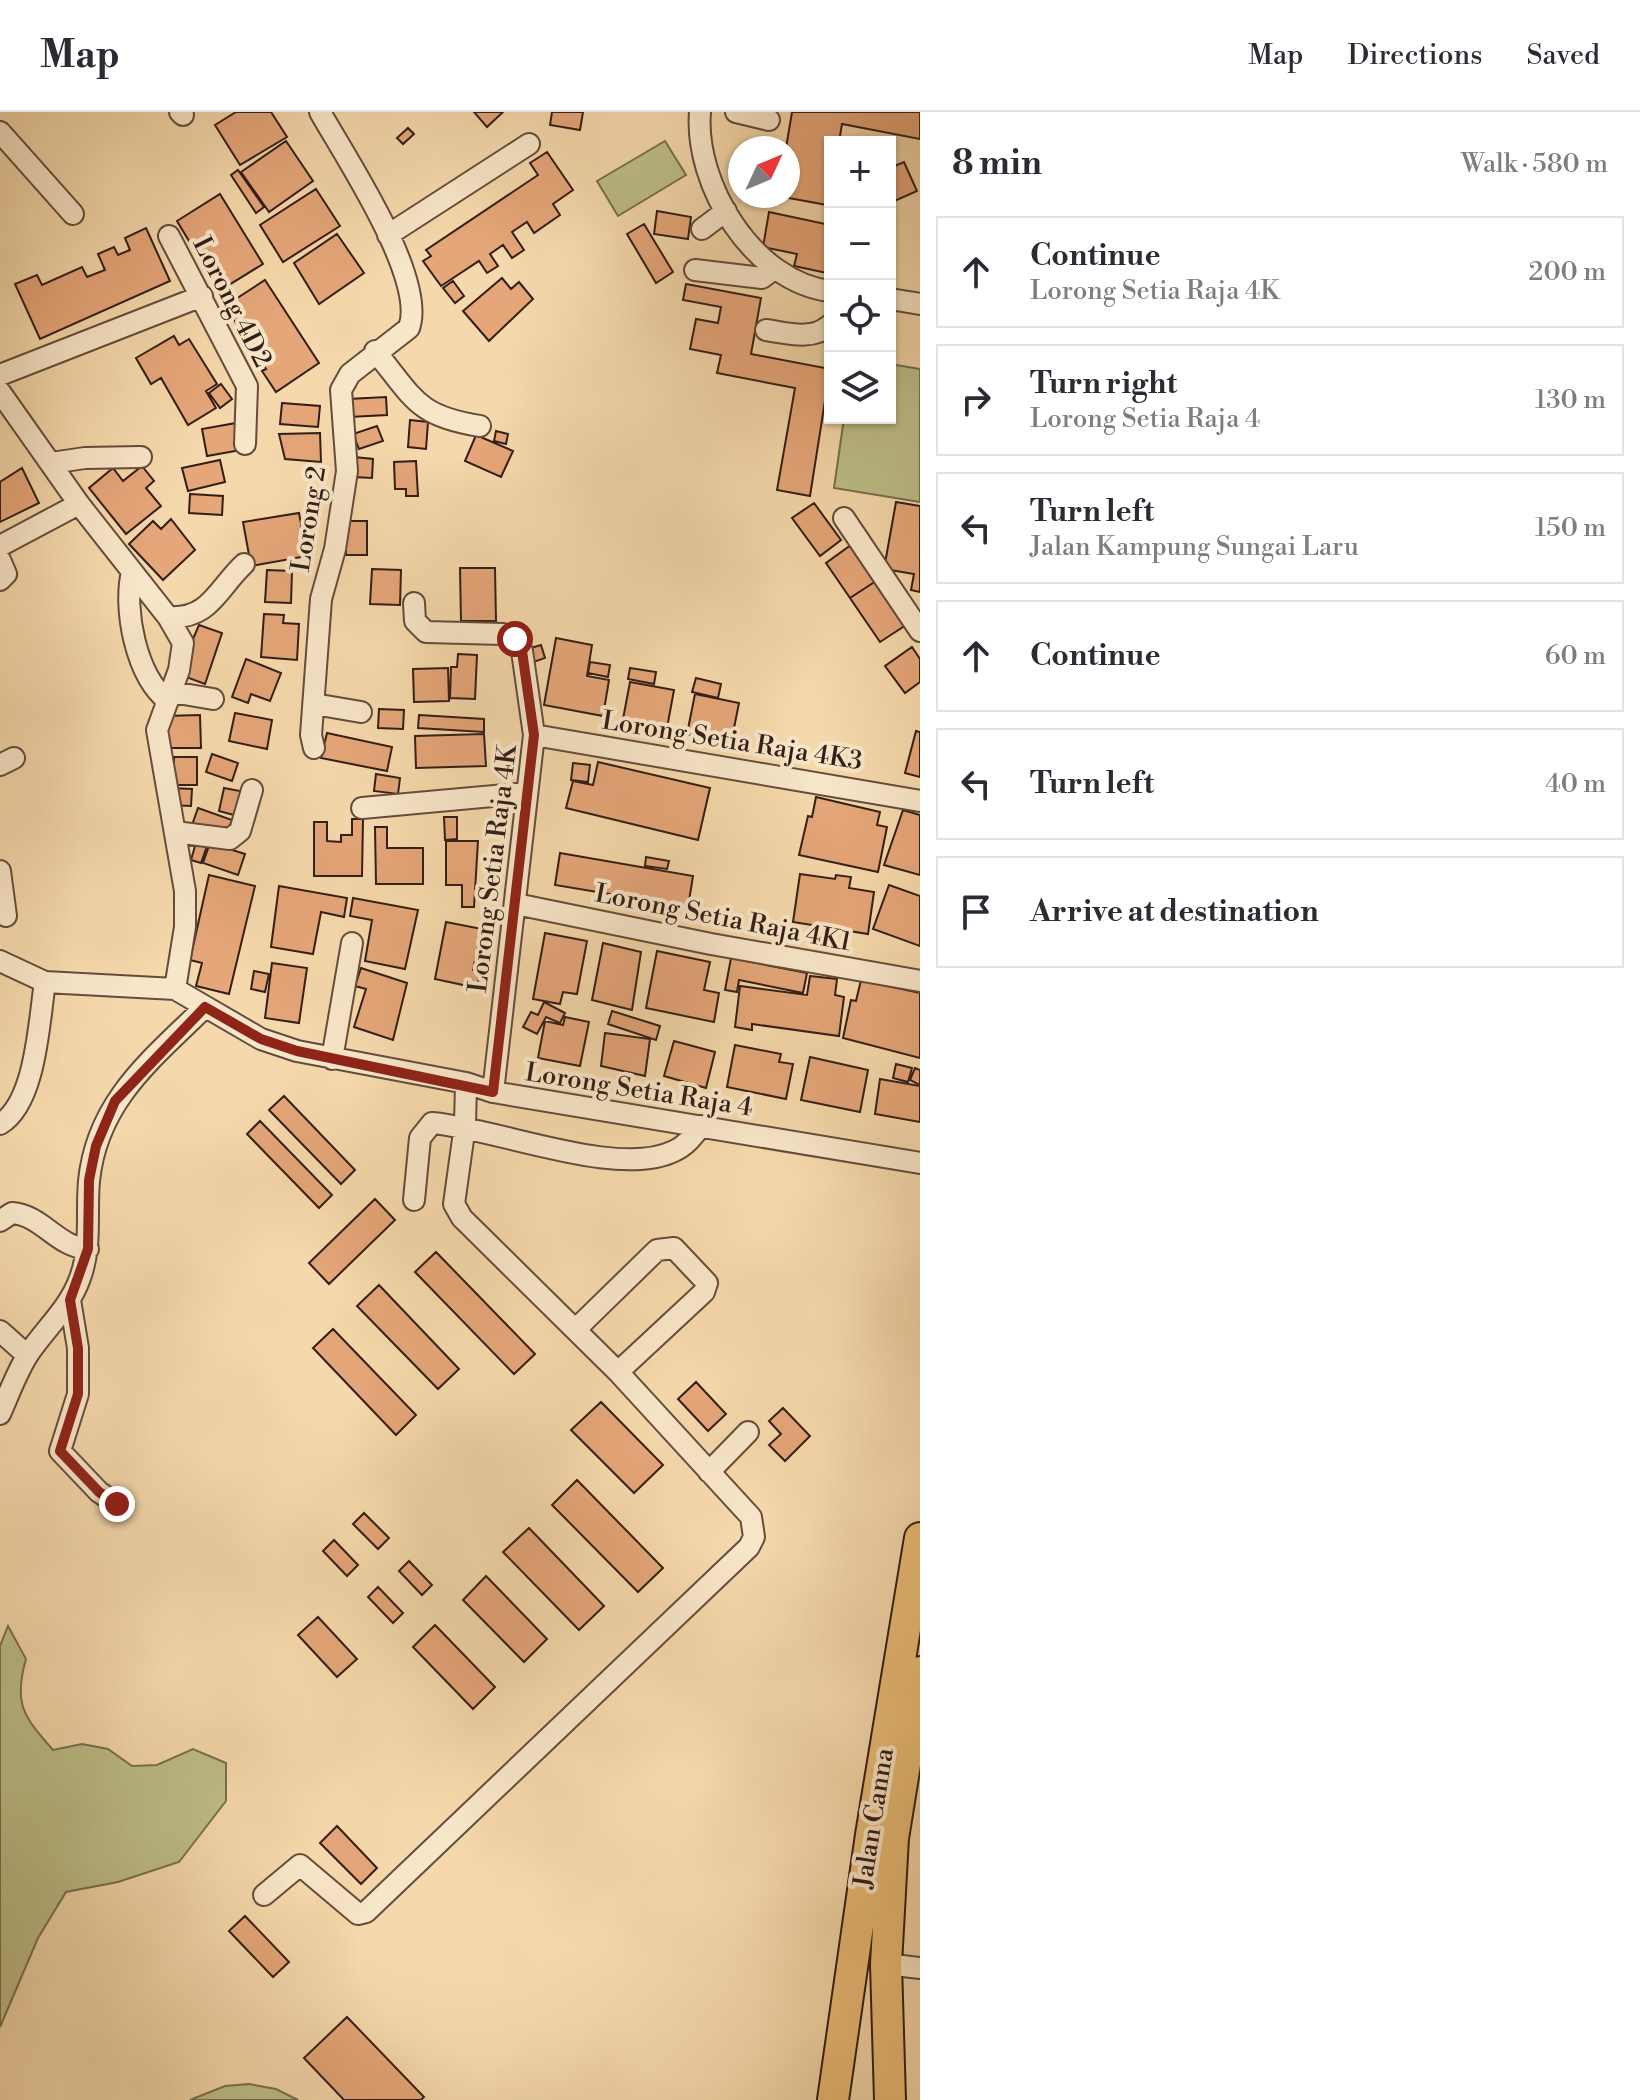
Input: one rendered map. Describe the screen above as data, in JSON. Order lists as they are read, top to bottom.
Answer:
{
  "streets": {
    "highway": ["Jalan Canna"],
    "street": [
      "Lorong 4D2",
      "Lorong 2",
      "Lorong Setia Raja 4K3",
      "Lorong Setia Raja 4K",
      "Lorong Setia Raja 4K1",
      "Lorong Setia Raja 4"
    ]
  },
  "crossings": [
    ["Lorong Setia Raja 4K3", "Lorong Setia Raja 4K"],
    ["Lorong Setia Raja 4K", "Lorong Setia Raja 4K1"],
    ["Lorong Setia Raja 4K", "Lorong Setia Raja 4"]
  ],
  "north": "top right",
  "page": {
    "header": "Map",
    "nav": ["Map", "Directions", "Saved"],
    "heading": ["8 min", "Walk · 580 m"],
    "map_buttons": ["+", "−"],
    "list": [
      ["Continue", "Lorong Setia Raja 4K", "200 m"],
      ["Turn right", "Lorong Setia Raja 4", "130 m"],
      ["Turn left", "Jalan Kampung Sungai Laru", "150 m"],
      ["Continue", "60 m"],
      ["Turn left", "40 m"],
      "Arrive at destination"
    ]
  }
}
